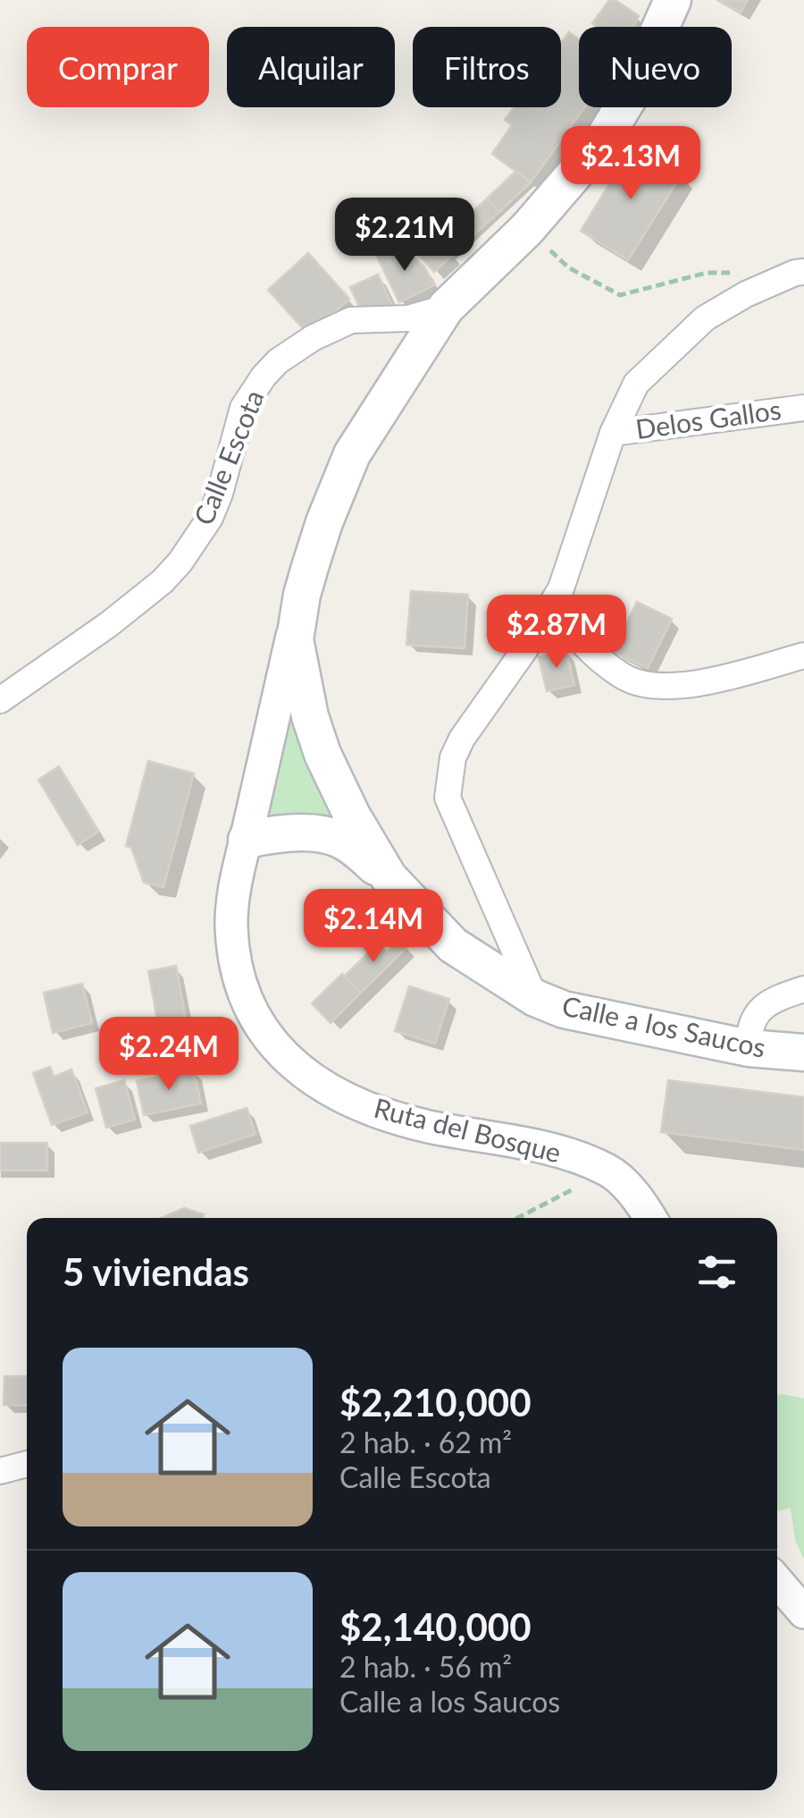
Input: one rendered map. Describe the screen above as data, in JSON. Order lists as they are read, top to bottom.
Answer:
{
  "streets": {
    "main road": ["Calle a los Saucos"],
    "street": ["Delos Gallos", "Calle Escota", "Ruta del Bosque"]
  },
  "crossings": [
    ["Calle Escota", "Calle a los Saucos"],
    ["Calle a los Saucos", "Ruta del Bosque"]
  ],
  "page": {
    "chip": [
      "Comprar",
      "Alquilar",
      "Filtros",
      "Nuevo"
    ],
    "price": [
      "$2.13M",
      "$2.21M",
      "$2.87M",
      "$2.14M",
      "$2.24M"
    ],
    "heading": "5 viviendas",
    "list": [
      {
        "name": "$2,210,000",
        "note": "2 hab. · 62 m² · Calle Escota"
      },
      {
        "name": "$2,140,000",
        "note": "2 hab. · 56 m² · Calle a los Saucos"
      }
    ]
  }
}
